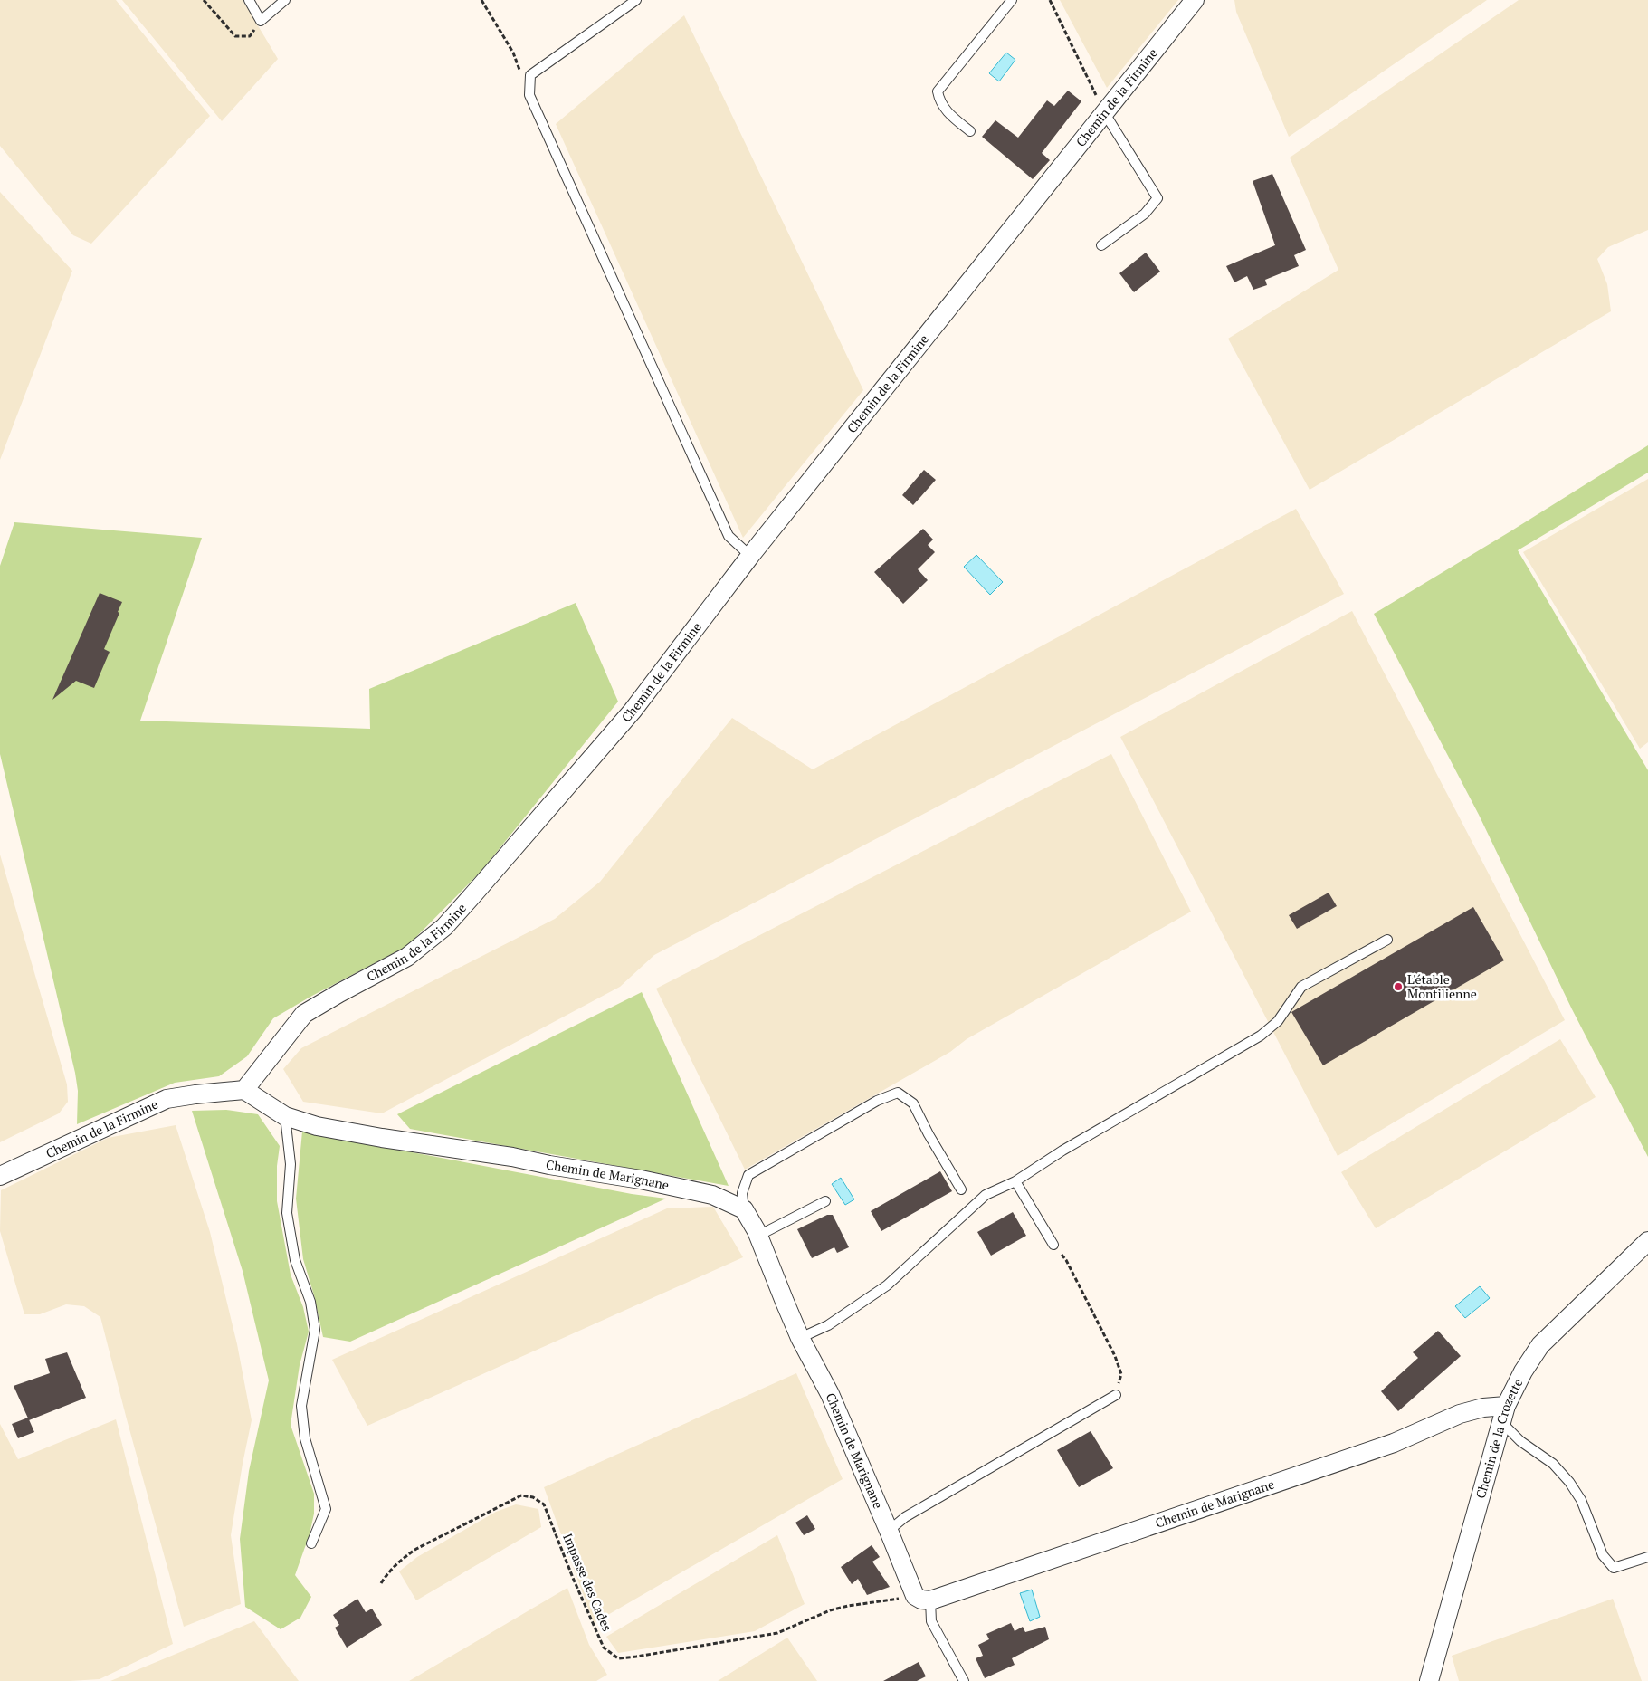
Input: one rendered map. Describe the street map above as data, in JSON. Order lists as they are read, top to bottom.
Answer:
{
  "streets": {
    "street": ["Chemin de la Firmine", "Chemin de Marignane", "Chemin de la Crozette"],
    "path": ["Impasse des Cades"]
  },
  "crossings": [
    ["Chemin de la Firmine", "Chemin de Marignane"],
    ["Chemin de Marignane", "Chemin de la Crozette"],
    ["Chemin de Marignane", "Impasse des Cades"]
  ],
  "places": ["L'étable Montilienne"]
}
